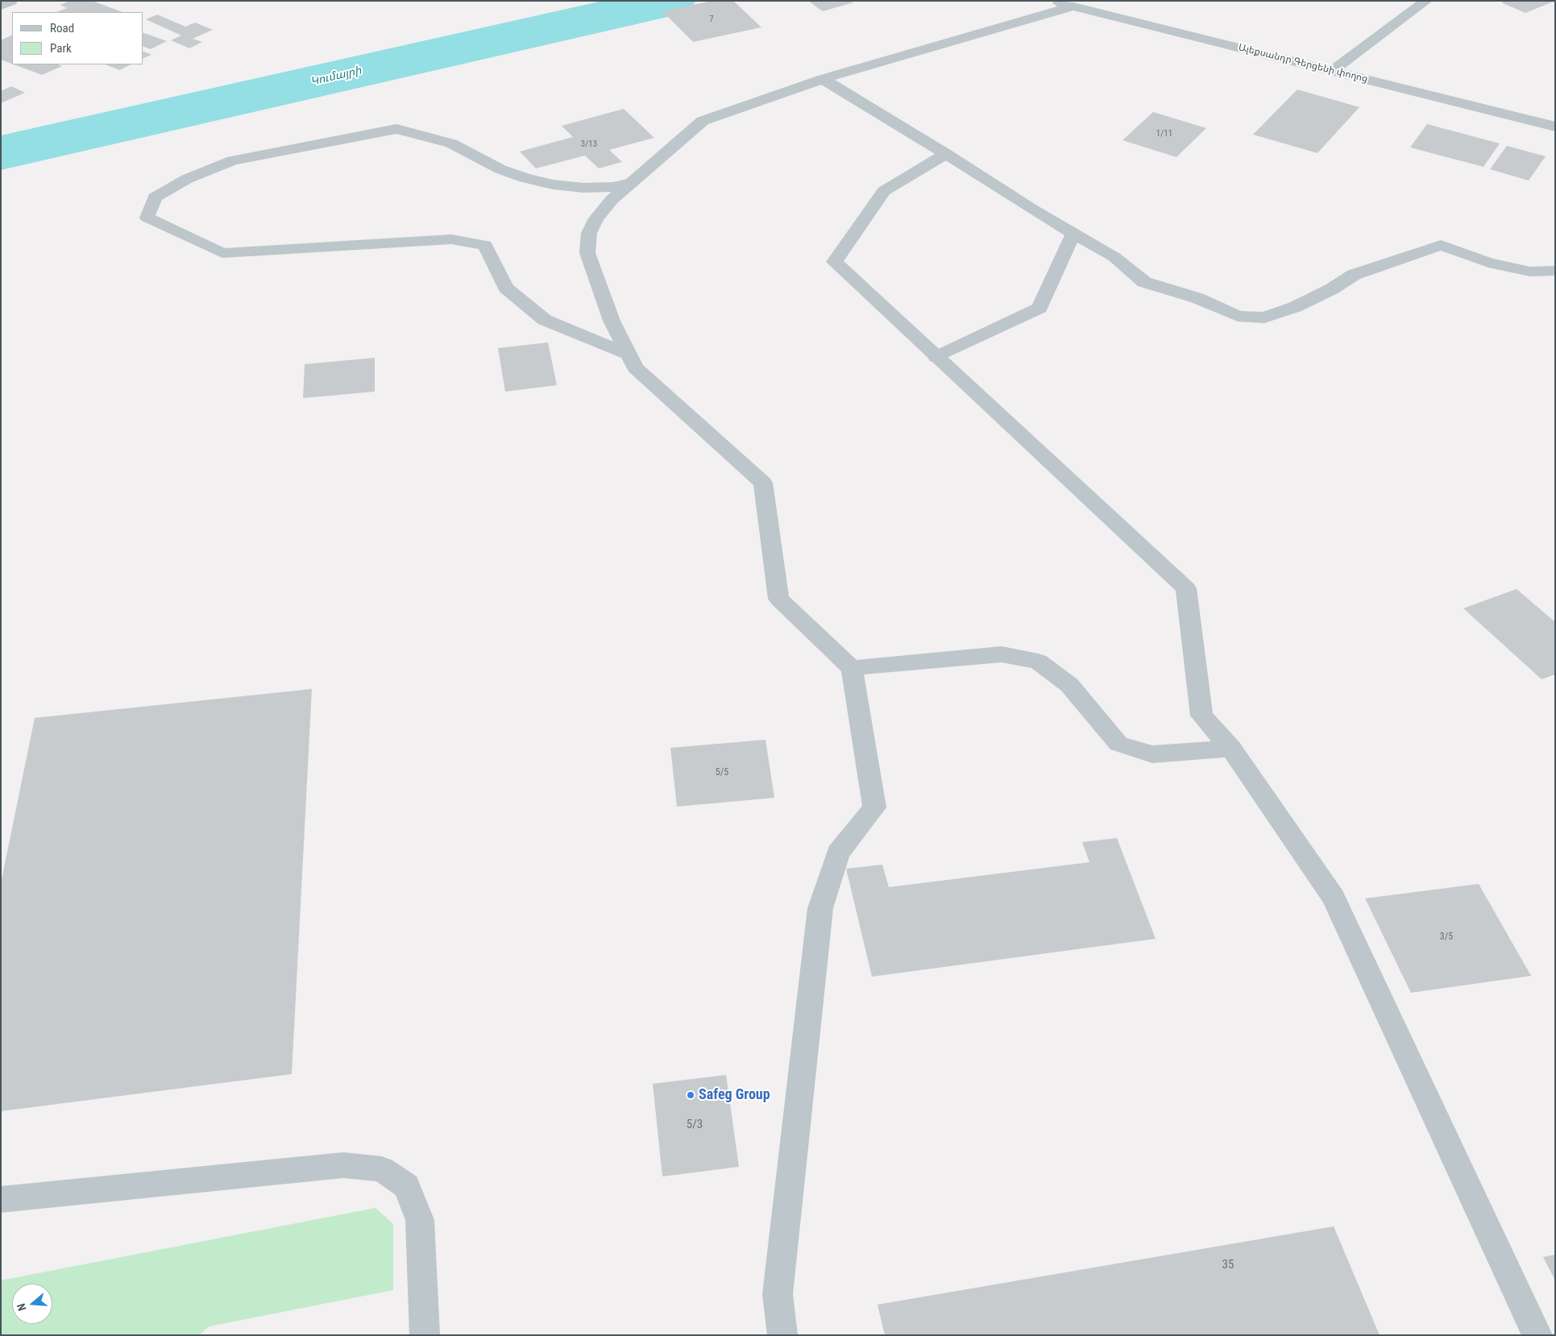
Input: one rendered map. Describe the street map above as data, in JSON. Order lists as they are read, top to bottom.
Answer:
{
  "streets": {
    "street": ["Ալեքսանդր Գերցենի փողոց"]
  },
  "water": ["Կումայրի"],
  "places": ["Safeg Group"],
  "house_numbers": [
    "7",
    "1/11",
    "3/13",
    "5/5",
    "3/5",
    "5/3",
    "35"
  ],
  "legend": ["Road", "Park"],
  "north": "left"
}
